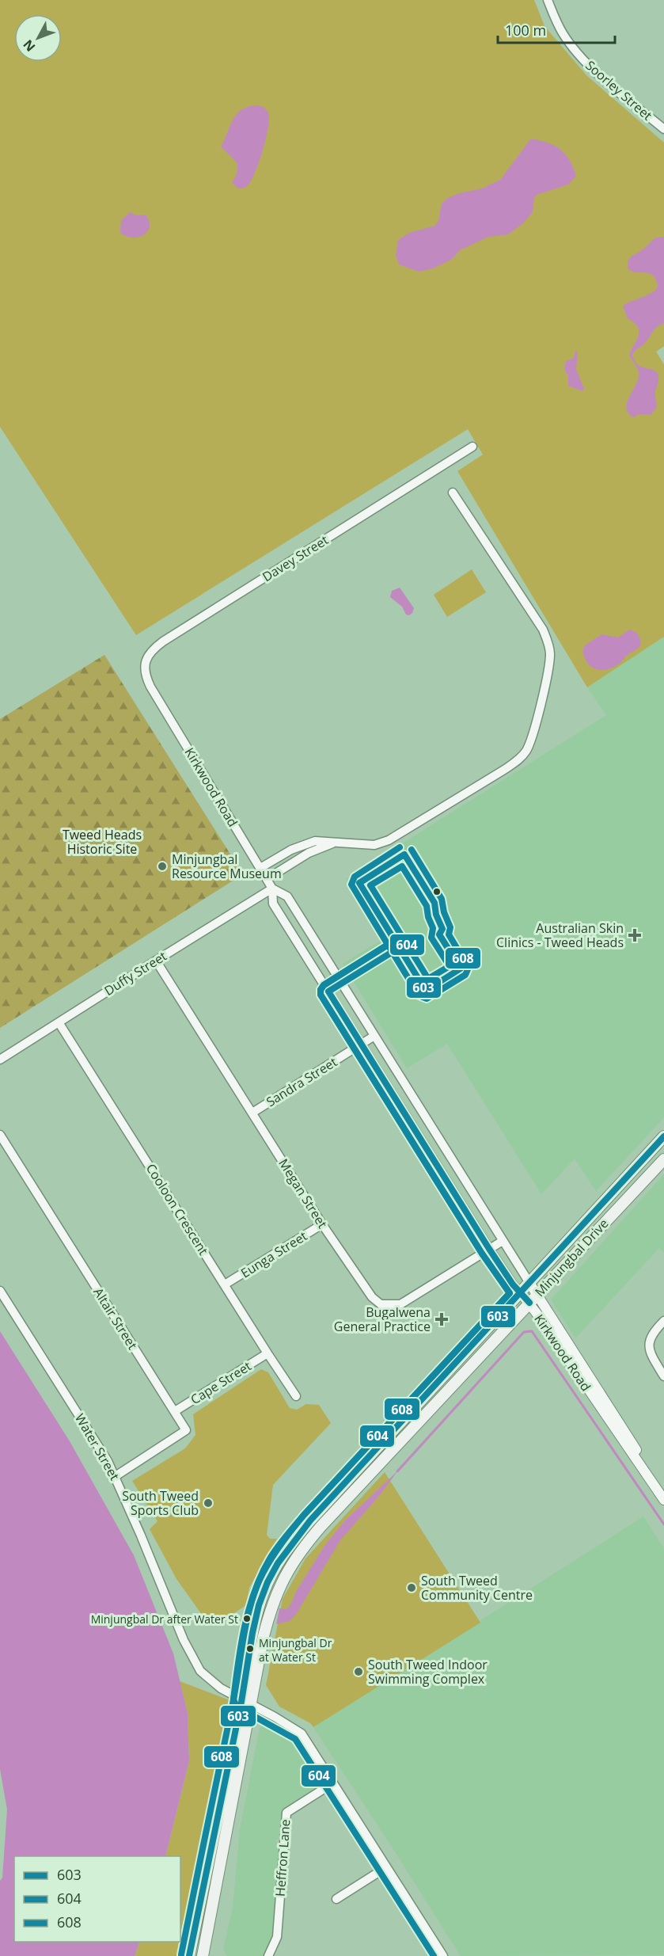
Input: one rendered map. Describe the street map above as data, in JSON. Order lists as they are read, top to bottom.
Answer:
{
  "streets": {
    "main road": ["Minjungbal Drive"],
    "street": [
      "Soorley Street",
      "Davey Street",
      "Kirkwood Road",
      "Duffy Street",
      "Sandra Street",
      "Megan Street",
      "Cooloon Crescent",
      "Eunga Street",
      "Altair Street",
      "Cape Street",
      "Water Street",
      "Heffron Lane"
    ]
  },
  "crossings": [
    ["Davey Street", "Kirkwood Road"],
    ["Kirkwood Road", "Duffy Street"],
    ["Kirkwood Road", "Sandra Street"],
    ["Kirkwood Road", "Megan Street"],
    ["Kirkwood Road", "Minjungbal Drive"],
    ["Duffy Street", "Megan Street"],
    ["Duffy Street", "Cooloon Crescent"],
    ["Sandra Street", "Megan Street"],
    ["Megan Street", "Eunga Street"],
    ["Cooloon Crescent", "Eunga Street"],
    ["Cooloon Crescent", "Cape Street"],
    ["Minjungbal Drive", "Water Street"],
    ["Altair Street", "Cape Street"],
    ["Altair Street", "Water Street"],
    ["Water Street", "Heffron Lane"]
  ],
  "parks": ["Tweed Heads Historic Site"],
  "places": {
    "other": [
      "Minjungbal Resource Museum",
      "South Tweed Sports Club",
      "South Tweed Community Centre",
      "Minjungbal Dr after Water St",
      "Minjungbal Dr at Water St",
      "South Tweed Indoor Swimming Complex"
    ],
    "health": ["Australian Skin Clinics - Tweed Heads", "Bugalwena General Practice"]
  },
  "lines": ["transit line 608", "transit line 603", "transit line 604"],
  "legend": ["603", "604", "608"],
  "scale_bar": "100 m",
  "north": "bottom left"
}
